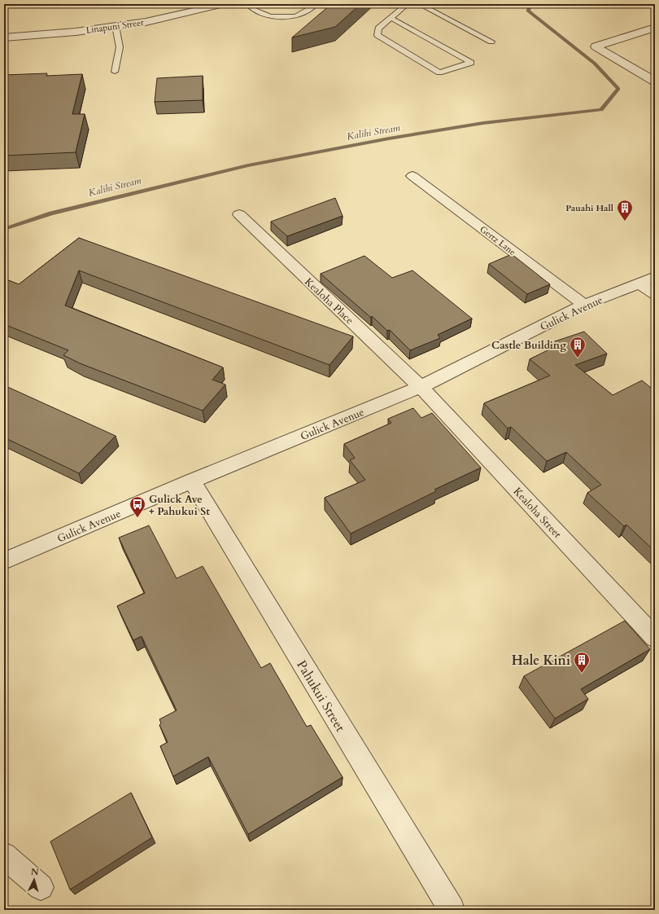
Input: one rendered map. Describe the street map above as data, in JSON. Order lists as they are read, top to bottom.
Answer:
{
  "streets": {
    "street": [
      "Linapuni Street",
      "Gertz Lane",
      "Kealoha Place",
      "Gulick Avenue",
      "Kealoha Street",
      "Pahukui Street"
    ]
  },
  "crossings": [
    ["Gertz Lane", "Gulick Avenue"],
    ["Kealoha Place", "Gulick Avenue"],
    ["Kealoha Place", "Kealoha Street"],
    ["Gulick Avenue", "Kealoha Street"],
    ["Gulick Avenue", "Pahukui Street"]
  ],
  "water": ["Kalihi Stream"],
  "places": {
    "building": ["Pauahi Hall", "Castle Building", "Hale Kini"],
    "bus stop": ["Gulick Ave + Pahukui St"]
  },
  "north": "top"
}
